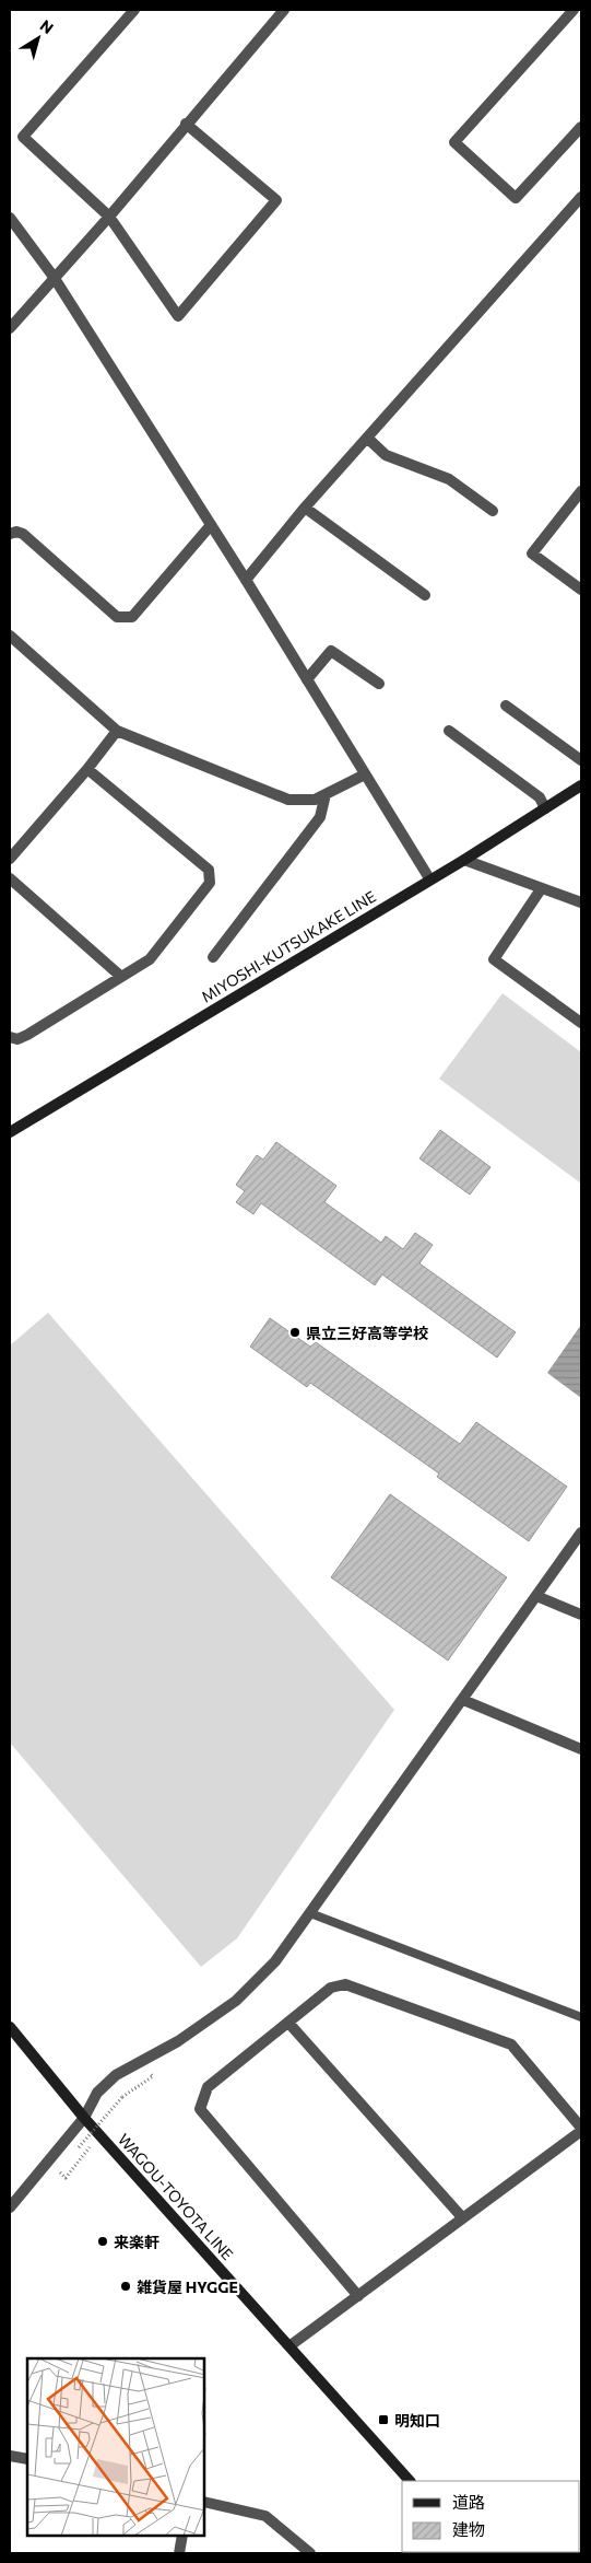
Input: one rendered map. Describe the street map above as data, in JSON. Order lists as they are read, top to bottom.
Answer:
{
  "streets": {
    "main road": ["MIYOSHI-KUTSUKAKE LINE", "WAGOU-TOYOTA LINE"]
  },
  "places": {
    "other": ["県立三好高等学校", "来楽軒", "雑貨屋 HYGGE"],
    "transit": ["明知口"]
  },
  "legend": ["道路", "建物"],
  "north": "top right"
}
